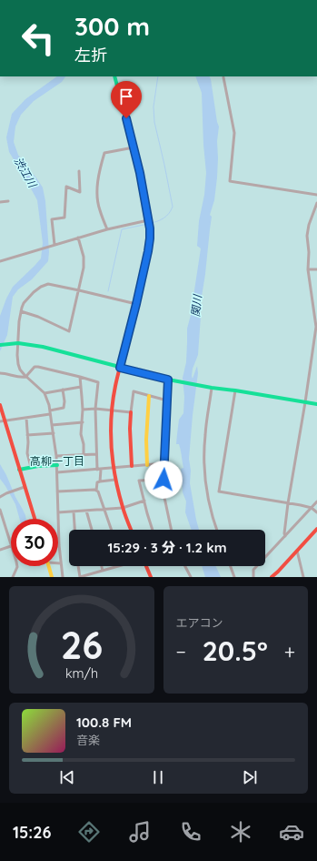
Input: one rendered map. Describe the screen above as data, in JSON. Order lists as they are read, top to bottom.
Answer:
{
  "districts": ["高柳一丁目"],
  "water": ["渋江川", "関川"],
  "page": {
    "turn": ["300 m", "左折"],
    "limit": "30",
    "trip": "15:29 · 3 分 · 1.2 km",
    "tile": "エアコン",
    "heat": ["−", "20.5°", "+"],
    "song": ["100.8 FM", "音楽"],
    "tabs": "15:26",
    "gauge": ["26", "km/h"]
  }
}
